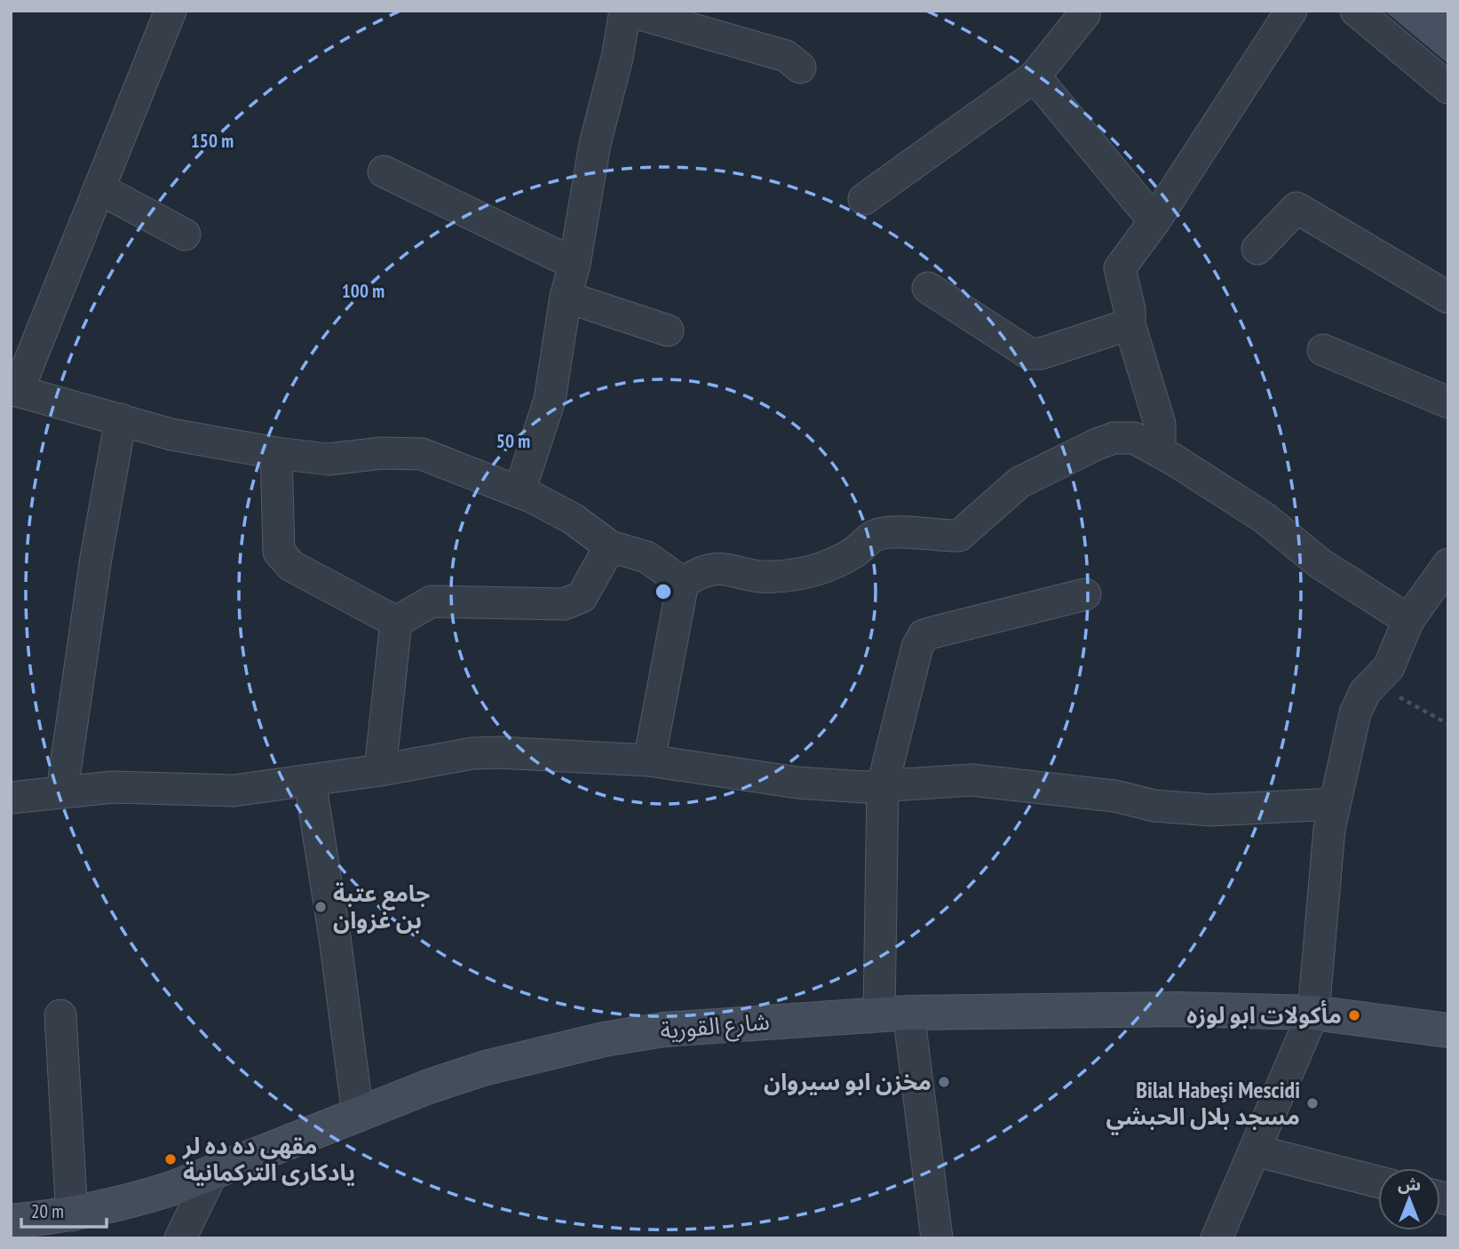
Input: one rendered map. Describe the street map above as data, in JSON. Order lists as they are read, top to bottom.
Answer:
{
  "streets": {
    "street": ["شارع القورية"]
  },
  "places": [
    "جامع عتبة بن غزوان",
    "مأكولات ابو لوزه",
    "مخزن ابو سيروان",
    "Bilal Habeşi Mescidi مسجد بلال الحبشي",
    "مقهى ده ده لر يادكارى التركمانية"
  ],
  "scale_bar": "20 m",
  "north": "top",
  "rings": ["150 m", "100 m", "50 m"]
}
